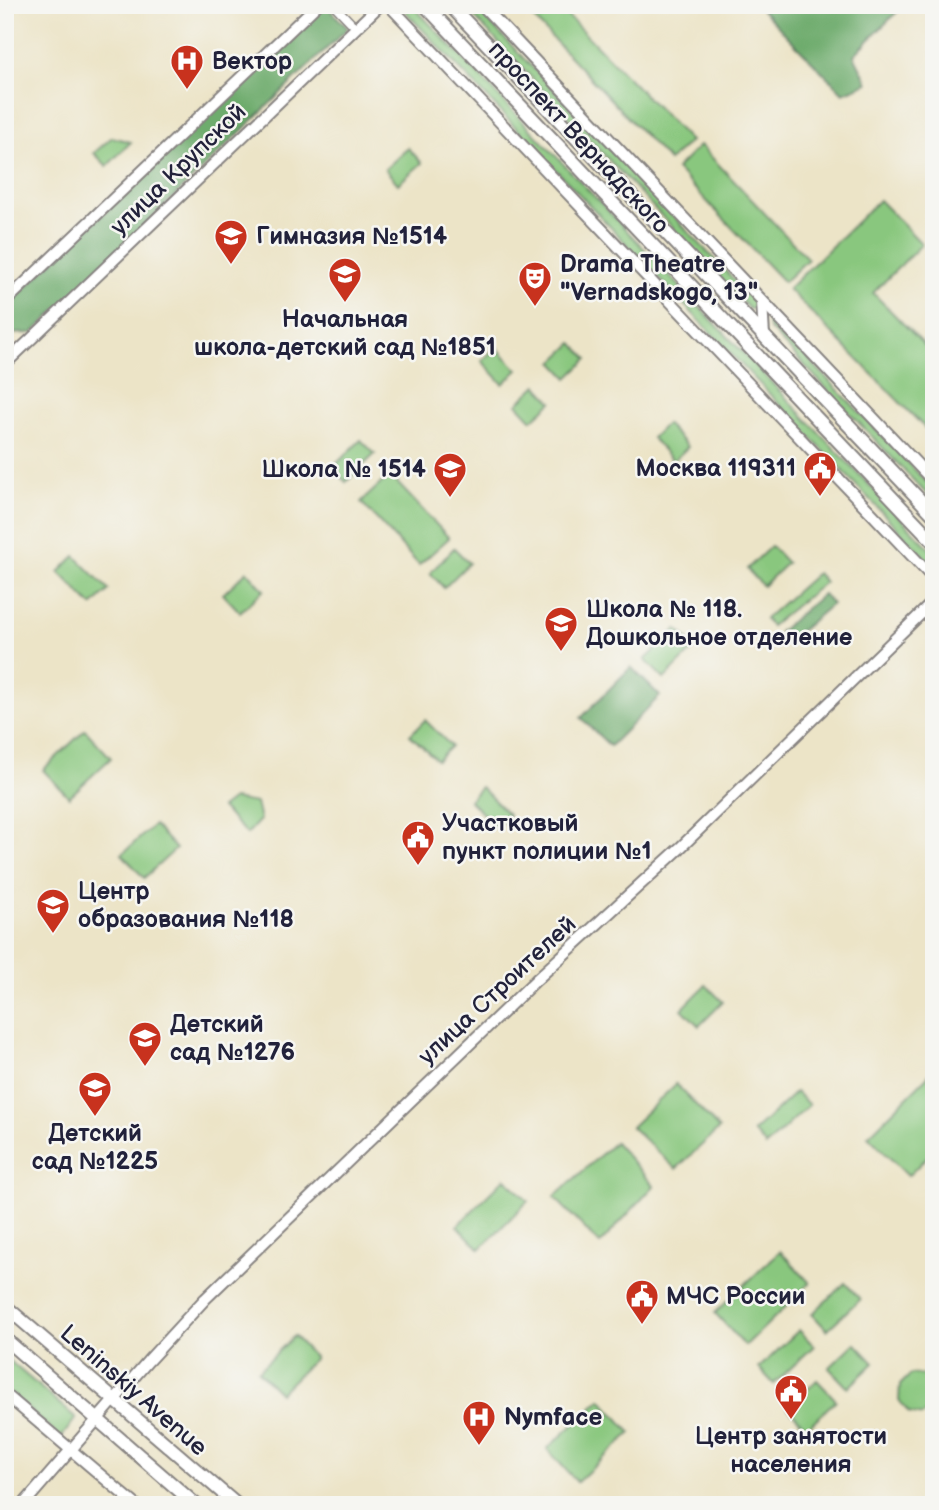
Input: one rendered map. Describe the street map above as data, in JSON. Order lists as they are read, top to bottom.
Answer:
{
  "streets": {
    "main road": ["проспект Вернадского", "Leninskiy Avenue"],
    "street": ["улица Крупской", "улица Строителей"]
  },
  "crossings": [
    ["улица Строителей", "Leninskiy Avenue"]
  ],
  "places": {
    "hospital": ["Вектор", "Nymface"],
    "school or university": [
      "Гимназия №1514",
      "Начальная школа-детский сад №1851",
      "Школа № 1514",
      "Школа № 118. Дошкольное отделение",
      "Центр образования №118",
      "Детский сад №1276",
      "Детский сад №1225"
    ],
    "theatre": ["Drama Theatre \"Vernadskogo, 13\""],
    "public building": [
      "Москва 119311",
      "Участковый пункт полиции №1",
      "МЧС России",
      "Центр занятости населения"
    ]
  }
}
